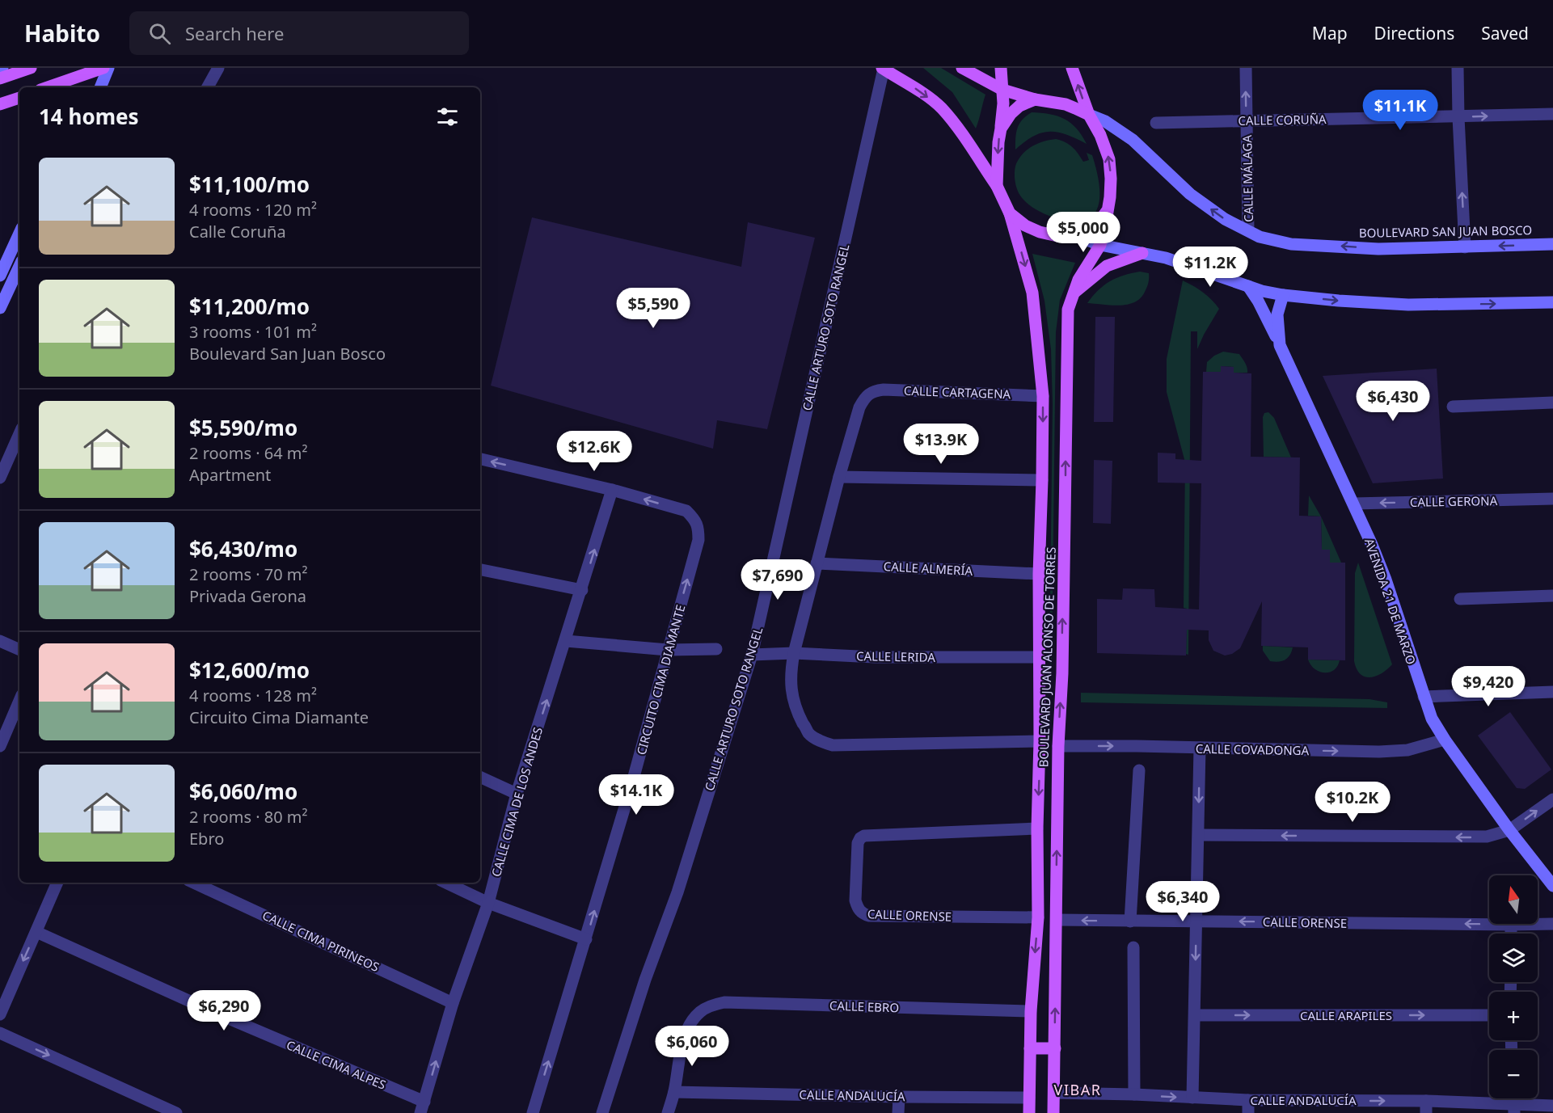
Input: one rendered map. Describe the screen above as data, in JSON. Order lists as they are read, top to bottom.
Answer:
{
  "streets": {
    "main road": ["BOULEVARD JUAN ALONSO DE TORRES"],
    "street": [
      "CALLE CORUÑA",
      "CALLE MÁLAGA",
      "BOULEVARD SAN JUAN BOSCO",
      "CALLE ARTURO SOTO RANGEL",
      "CALLE CARTAGENA",
      "CALLE GERONA",
      "CALLE ALMERÍA",
      "AVENIDA 21 DE MARZO",
      "CALLE LERIDA",
      "CIRCUITO CIMA DIAMANTE",
      "CALLE COVADONGA",
      "CALLE CIMA DE LOS ANDES",
      "CALLE ORENSE",
      "CALLE CIMA PIRINEOS",
      "CALLE EBRO",
      "CALLE ARAPILES",
      "CALLE CIMA ALPES",
      "CALLE ANDALUCÍA"
    ]
  },
  "crossings": [
    ["CALLE CORUÑA", "CALLE MÁLAGA"],
    ["CALLE MÁLAGA", "BOULEVARD SAN JUAN BOSCO"],
    ["BOULEVARD SAN JUAN BOSCO", "BOULEVARD JUAN ALONSO DE TORRES"],
    ["CALLE ARTURO SOTO RANGEL", "CALLE LERIDA"],
    ["CALLE CARTAGENA", "BOULEVARD JUAN ALONSO DE TORRES"],
    ["CALLE GERONA", "AVENIDA 21 DE MARZO"],
    ["CALLE ALMERÍA", "BOULEVARD JUAN ALONSO DE TORRES"],
    ["AVENIDA 21 DE MARZO", "CALLE COVADONGA"],
    ["CALLE LERIDA", "BOULEVARD JUAN ALONSO DE TORRES"],
    ["BOULEVARD JUAN ALONSO DE TORRES", "CALLE COVADONGA"],
    ["BOULEVARD JUAN ALONSO DE TORRES", "CALLE ORENSE"],
    ["BOULEVARD JUAN ALONSO DE TORRES", "CALLE EBRO"],
    ["BOULEVARD JUAN ALONSO DE TORRES", "CALLE ANDALUCÍA"],
    ["CIRCUITO CIMA DIAMANTE", "CALLE CIMA DE LOS ANDES"],
    ["CALLE CIMA DE LOS ANDES", "CALLE CIMA PIRINEOS"],
    ["CALLE CIMA DE LOS ANDES", "CALLE CIMA ALPES"],
    ["CALLE EBRO", "CALLE ANDALUCÍA"]
  ],
  "one_way": ["CALLE CIMA DE LOS ANDES", "CALLE ARAPILES"],
  "districts": ["VIBAR"],
  "north": "top",
  "page": {
    "header": "Habito",
    "search": "Search here",
    "nav": ["Map", "Directions", "Saved"],
    "heading": "14 homes",
    "price": [
      "$11.1K",
      "$5,000",
      "$11.2K",
      "$5,590",
      "$6,430",
      "$13.9K",
      "$12.6K",
      "$7,690",
      "$9,420",
      "$14.1K",
      "$10.2K",
      "$6,340",
      "$6,290",
      "$6,060"
    ],
    "list": [
      {
        "name": "$11,100/mo",
        "note": "4 rooms · 120 m² · Calle Coruña"
      },
      {
        "name": "$11,200/mo",
        "note": "3 rooms · 101 m² · Boulevard San Juan Bosco"
      },
      {
        "name": "$5,590/mo",
        "note": "2 rooms · 64 m² · Apartment"
      },
      {
        "name": "$6,430/mo",
        "note": "2 rooms · 70 m² · Privada Gerona"
      },
      {
        "name": "$12,600/mo",
        "note": "4 rooms · 128 m² · Circuito Cima Diamante"
      },
      {
        "name": "$6,060/mo",
        "note": "2 rooms · 80 m² · Ebro"
      }
    ],
    "map_buttons": ["+", "−"]
  }
}
